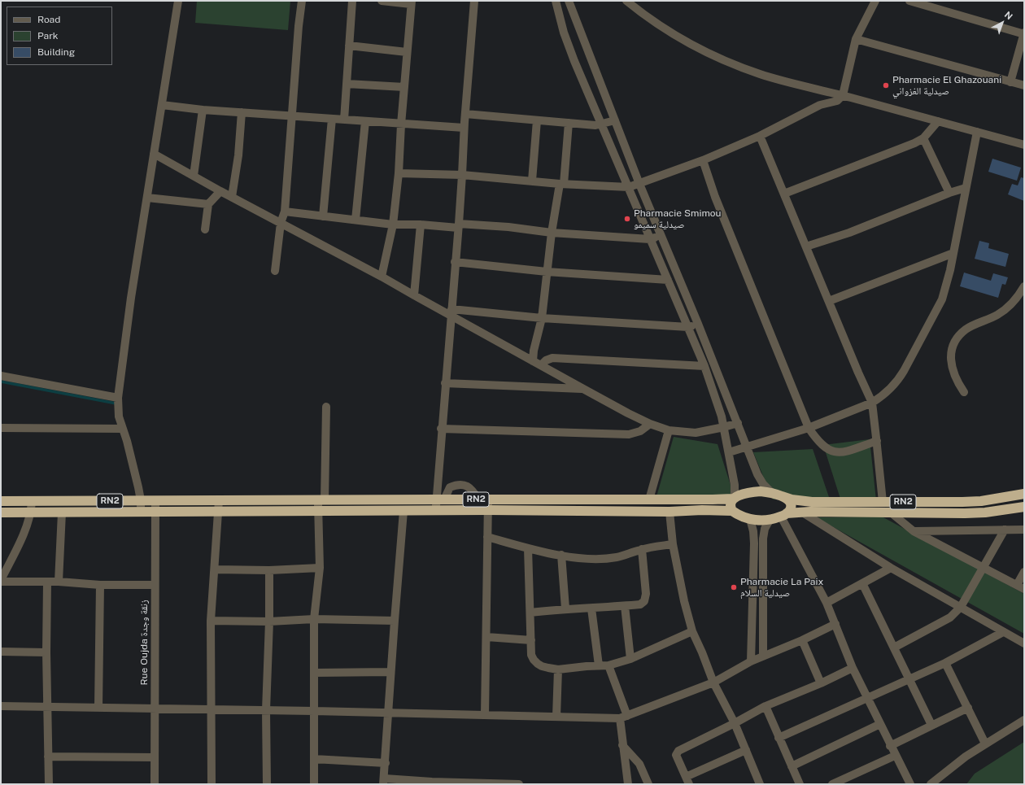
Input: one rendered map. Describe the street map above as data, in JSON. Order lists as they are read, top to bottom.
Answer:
{
  "streets": {
    "highway": ["RN2"],
    "street": ["Rue Oujda زنقة وجدة"]
  },
  "crossings": [
    ["RN2", "Rue Oujda زنقة وجدة"]
  ],
  "places": ["Pharmacie El Ghazouani صيدلية الغزواني", "Pharmacie Smimou صيدلية سميمو", "Pharmacie La Paix صيدلية السلام"],
  "legend": ["Road", "Park", "Building"],
  "north": "top right"
}
